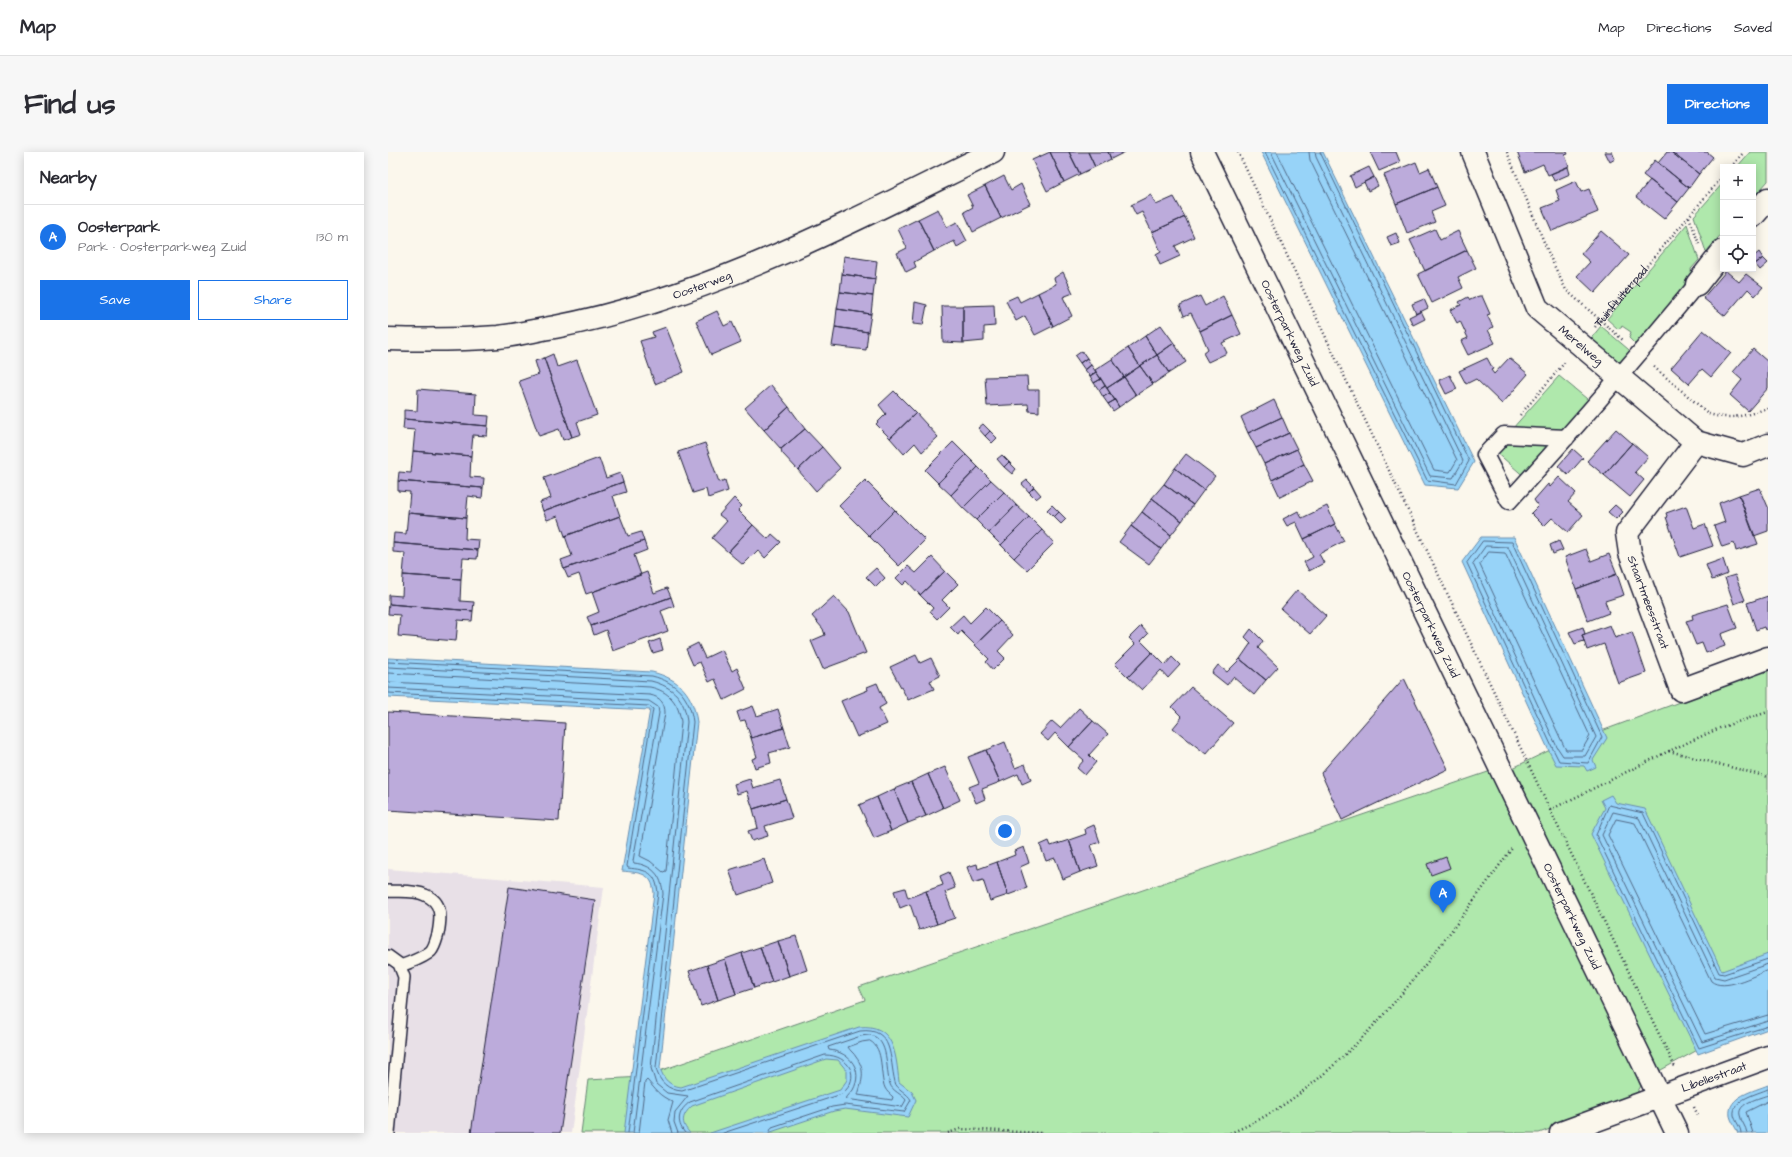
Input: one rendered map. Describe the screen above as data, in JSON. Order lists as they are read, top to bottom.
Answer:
{
  "streets": {
    "street": [
      "Oosterweg",
      "Oosterparkweg Zuid",
      "Merelweg",
      "Staartmeesstraat",
      "Libellestraat"
    ],
    "path": ["Tuinfluiterpad"]
  },
  "crossings": [
    ["Tuinfluiterpad", "Merelweg"],
    ["Oosterparkweg Zuid", "Libellestraat"],
    ["Merelweg", "Staartmeesstraat"]
  ],
  "page": {
    "header": "Map",
    "nav": ["Map", "Directions", "Saved"],
    "buttons": [
      "Directions",
      ["Save", "Share"]
    ],
    "title": "Find us",
    "heading": "Nearby",
    "map_buttons": ["+", "−"],
    "list": [
      {
        "mark": "A",
        "name": "Oosterpark",
        "note": "Park · Oosterparkweg Zuid",
        "value": "130 m"
      }
    ],
    "pins": "A"
  }
}
